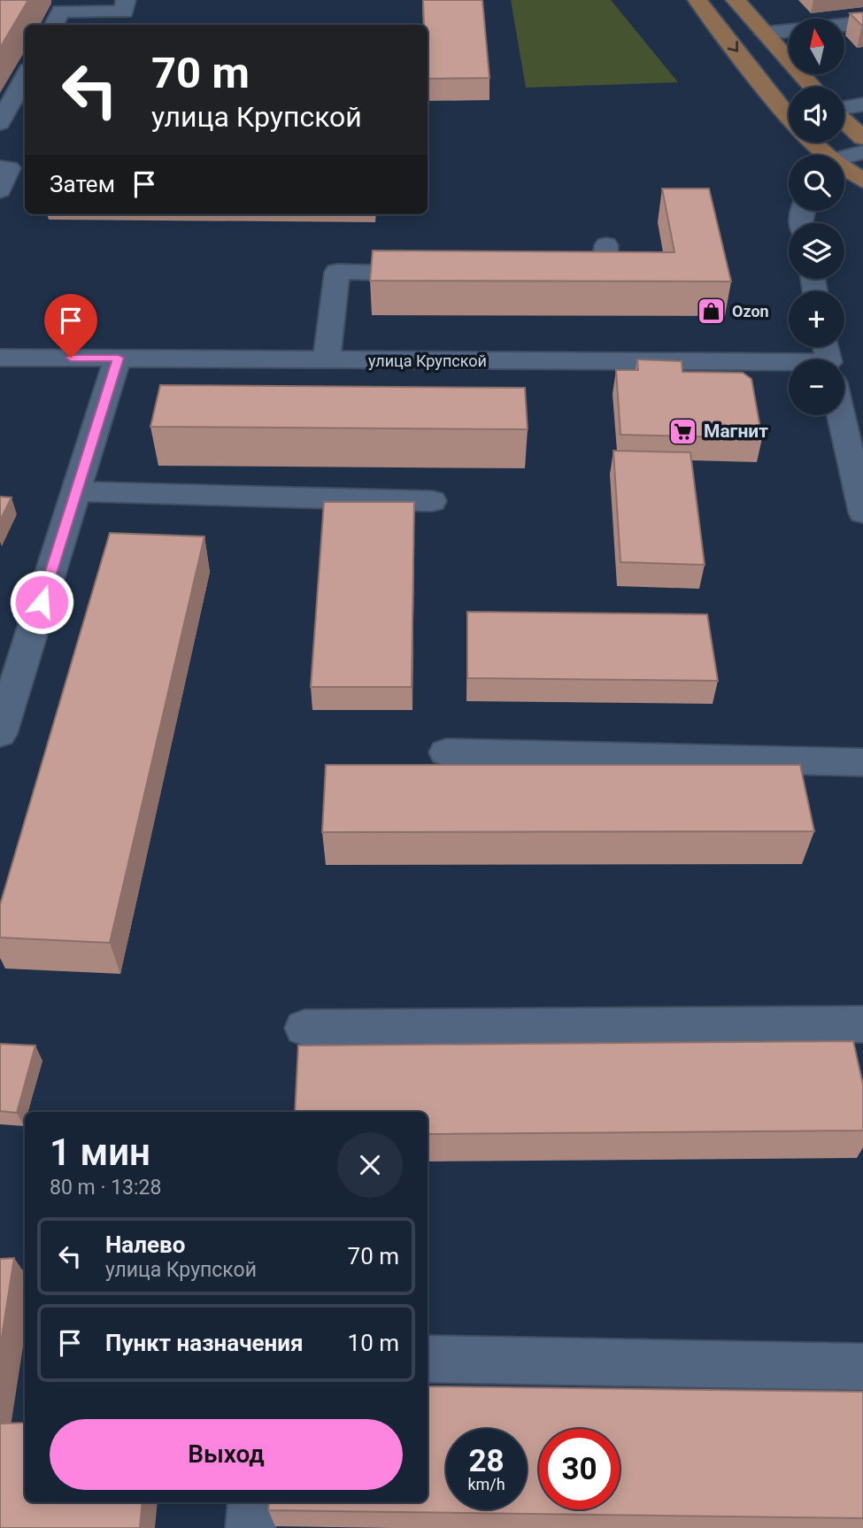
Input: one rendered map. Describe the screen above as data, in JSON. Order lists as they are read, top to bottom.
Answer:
{
  "streets": {
    "street": ["улица Крупской"]
  },
  "places": {
    "shop": ["Ozon"],
    "supermarket": ["Магнит"]
  },
  "north": "top",
  "page": {
    "map_buttons": ["+", "−"],
    "turn": ["70 m", "улица Крупской"],
    "then": "Затем",
    "heading": ["1 мин", "80 m · 13:28"],
    "list": [
      {
        "name": "Налево",
        "note": "улица Крупской",
        "value": "70 m"
      },
      {
        "name": "Пункт назначения",
        "value": "10 m"
      }
    ],
    "buttons": "Выход",
    "speed": "28 km/h",
    "limit": "30"
  }
}
